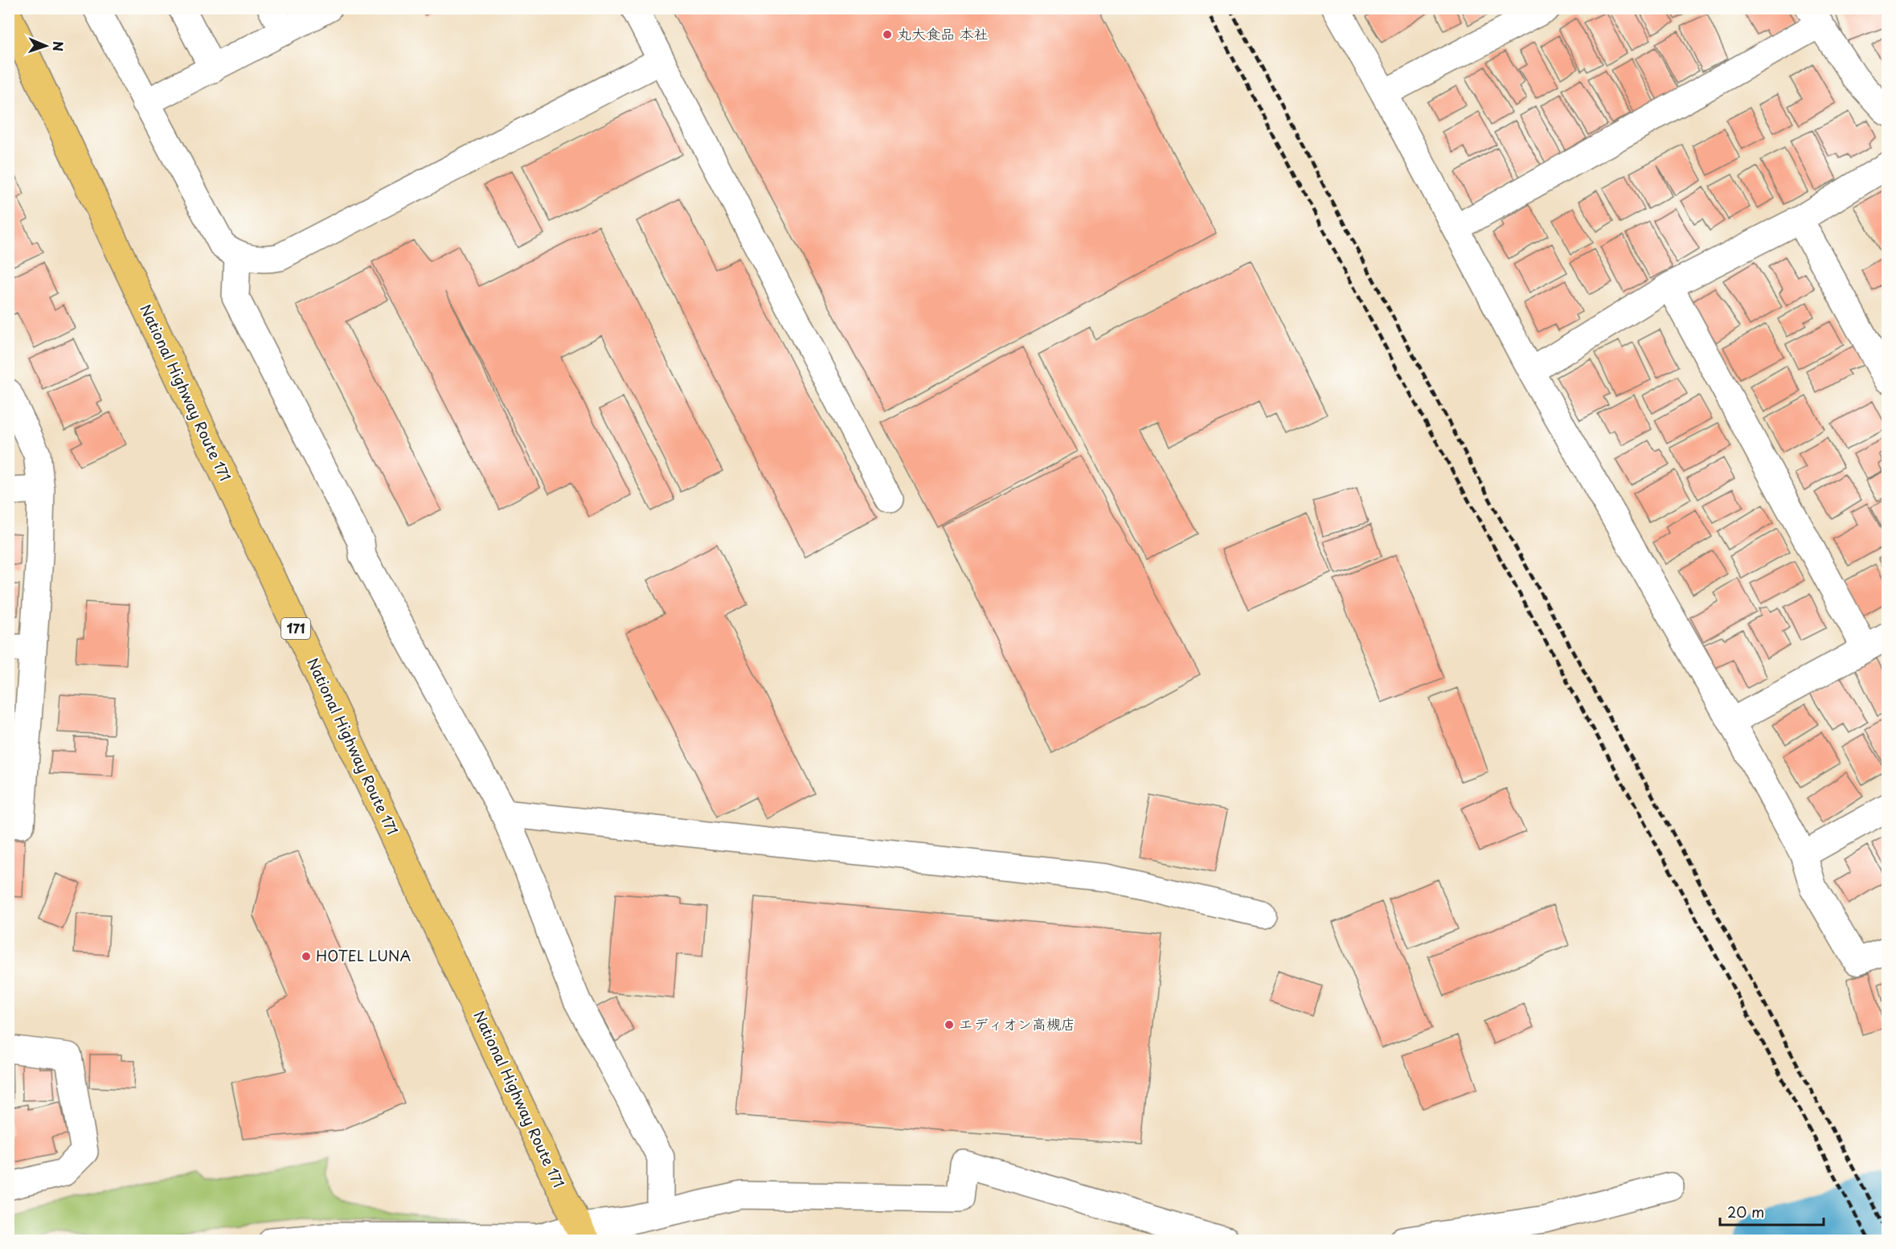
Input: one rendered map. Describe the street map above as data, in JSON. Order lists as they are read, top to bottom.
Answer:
{
  "streets": {
    "highway": ["National Highway Route 171", "171"]
  },
  "places": ["丸大食品 本社", "HOTEL LUNA", "エディオン高槻店"],
  "scale_bar": "20 m",
  "north": "right"
}
